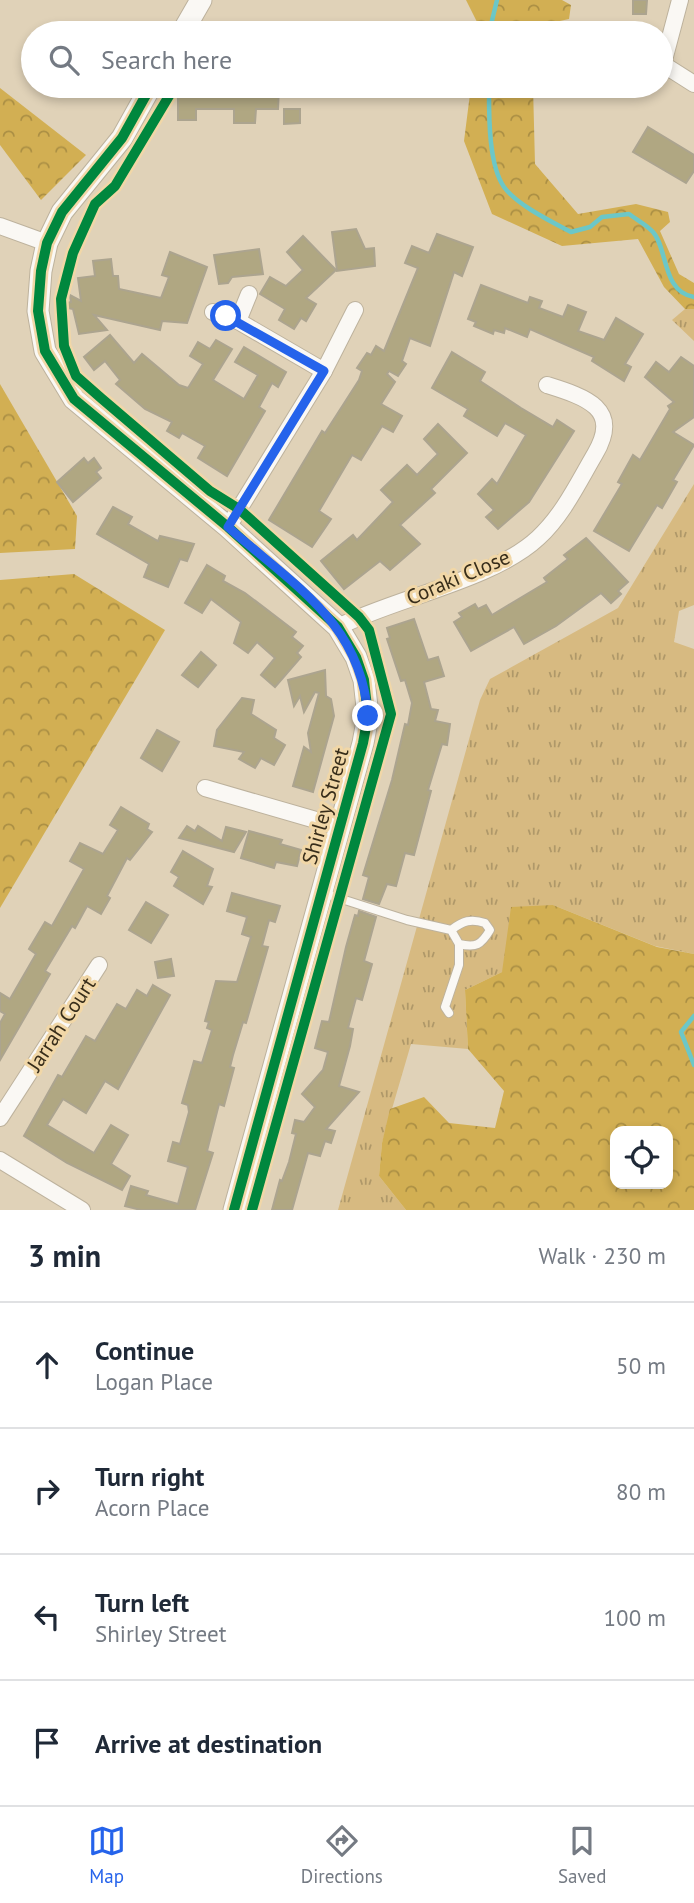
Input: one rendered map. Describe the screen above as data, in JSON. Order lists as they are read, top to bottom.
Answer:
{
  "streets": {
    "street": ["Coraki Close", "Shirley Street", "Jarrah Court"]
  },
  "crossings": [
    ["Coraki Close", "Shirley Street"]
  ],
  "page": {
    "search": "Search here",
    "heading": ["3 min", "Walk · 230 m"],
    "list": [
      ["Continue", "Logan Place", "50 m"],
      ["Turn right", "Acorn Place", "80 m"],
      ["Turn left", "Shirley Street", "100 m"],
      "Arrive at destination"
    ],
    "nav": ["Map", "Directions", "Saved"]
  }
}
